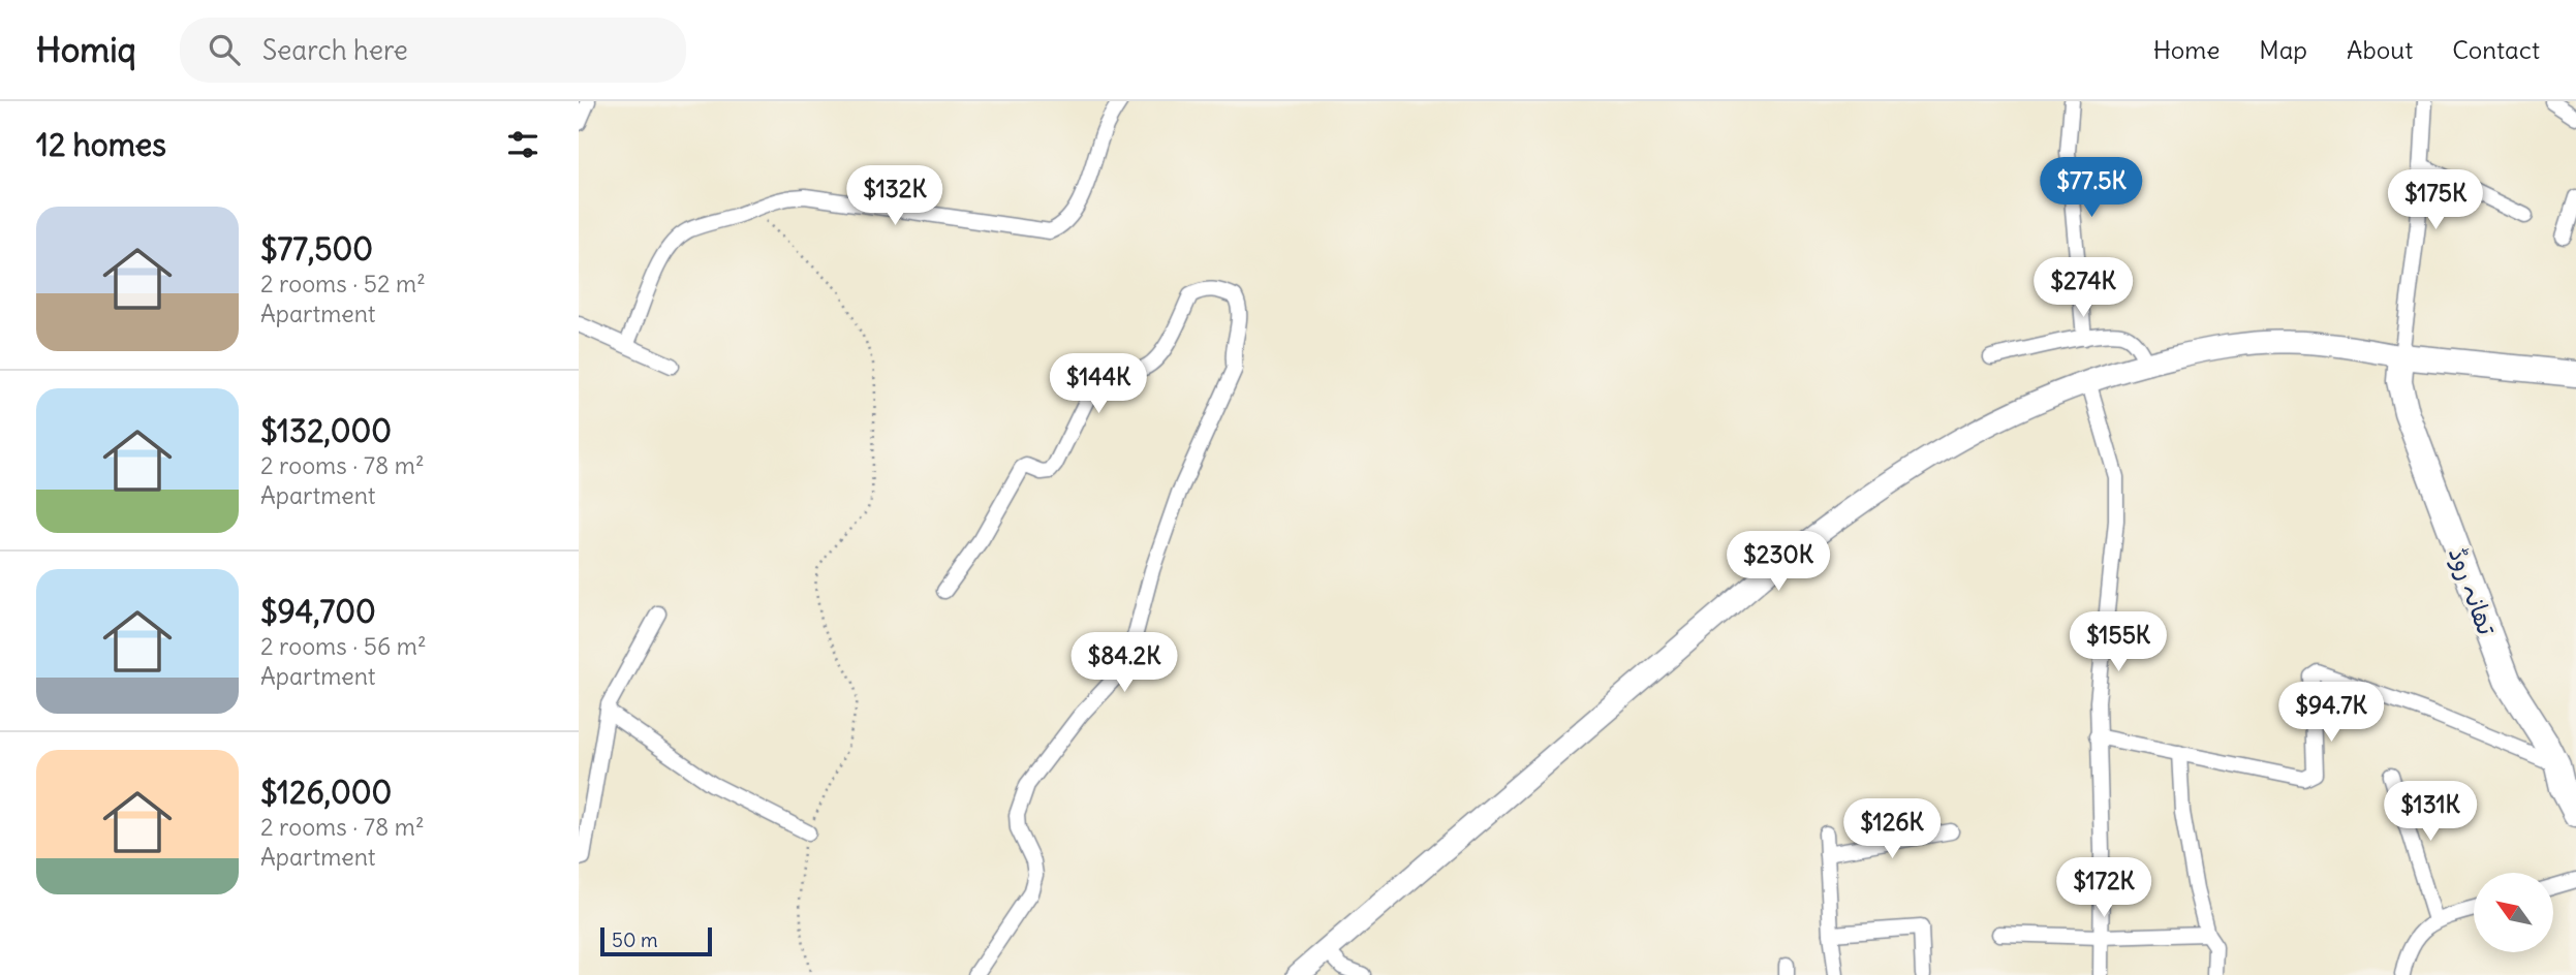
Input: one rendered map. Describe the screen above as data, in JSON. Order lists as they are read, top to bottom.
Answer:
{
  "streets": {
    "highway": ["تھانہ روڈ"]
  },
  "scale_bar": "50 m",
  "north": "top left",
  "page": {
    "header": "Homiq",
    "search": "Search here",
    "nav": [
      "Home",
      "Map",
      "About",
      "Contact"
    ],
    "heading": "12 homes",
    "price": [
      "$77.5K",
      "$132K",
      "$175K",
      "$274K",
      "$144K",
      "$230K",
      "$155K",
      "$84.2K",
      "$94.7K",
      "$131K",
      "$126K",
      "$172K"
    ],
    "list": [
      {
        "name": "$77,500",
        "note": "2 rooms · 52 m² · Apartment"
      },
      {
        "name": "$132,000",
        "note": "2 rooms · 78 m² · Apartment"
      },
      {
        "name": "$94,700",
        "note": "2 rooms · 56 m² · Apartment"
      },
      {
        "name": "$126,000",
        "note": "2 rooms · 78 m² · Apartment"
      }
    ],
    "scale": "50 m"
  }
}
